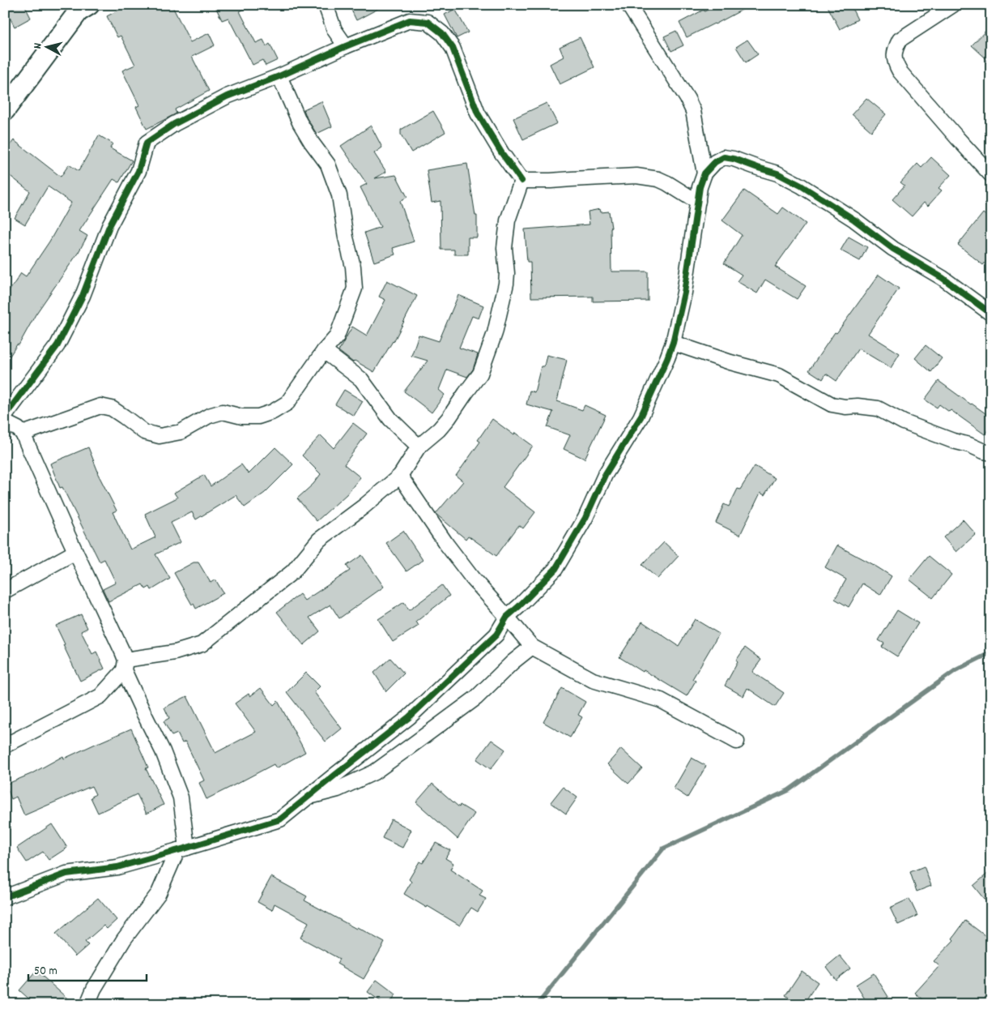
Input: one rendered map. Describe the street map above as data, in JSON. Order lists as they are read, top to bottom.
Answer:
{
  "scale_bar": "50 m",
  "north": "left"
}
